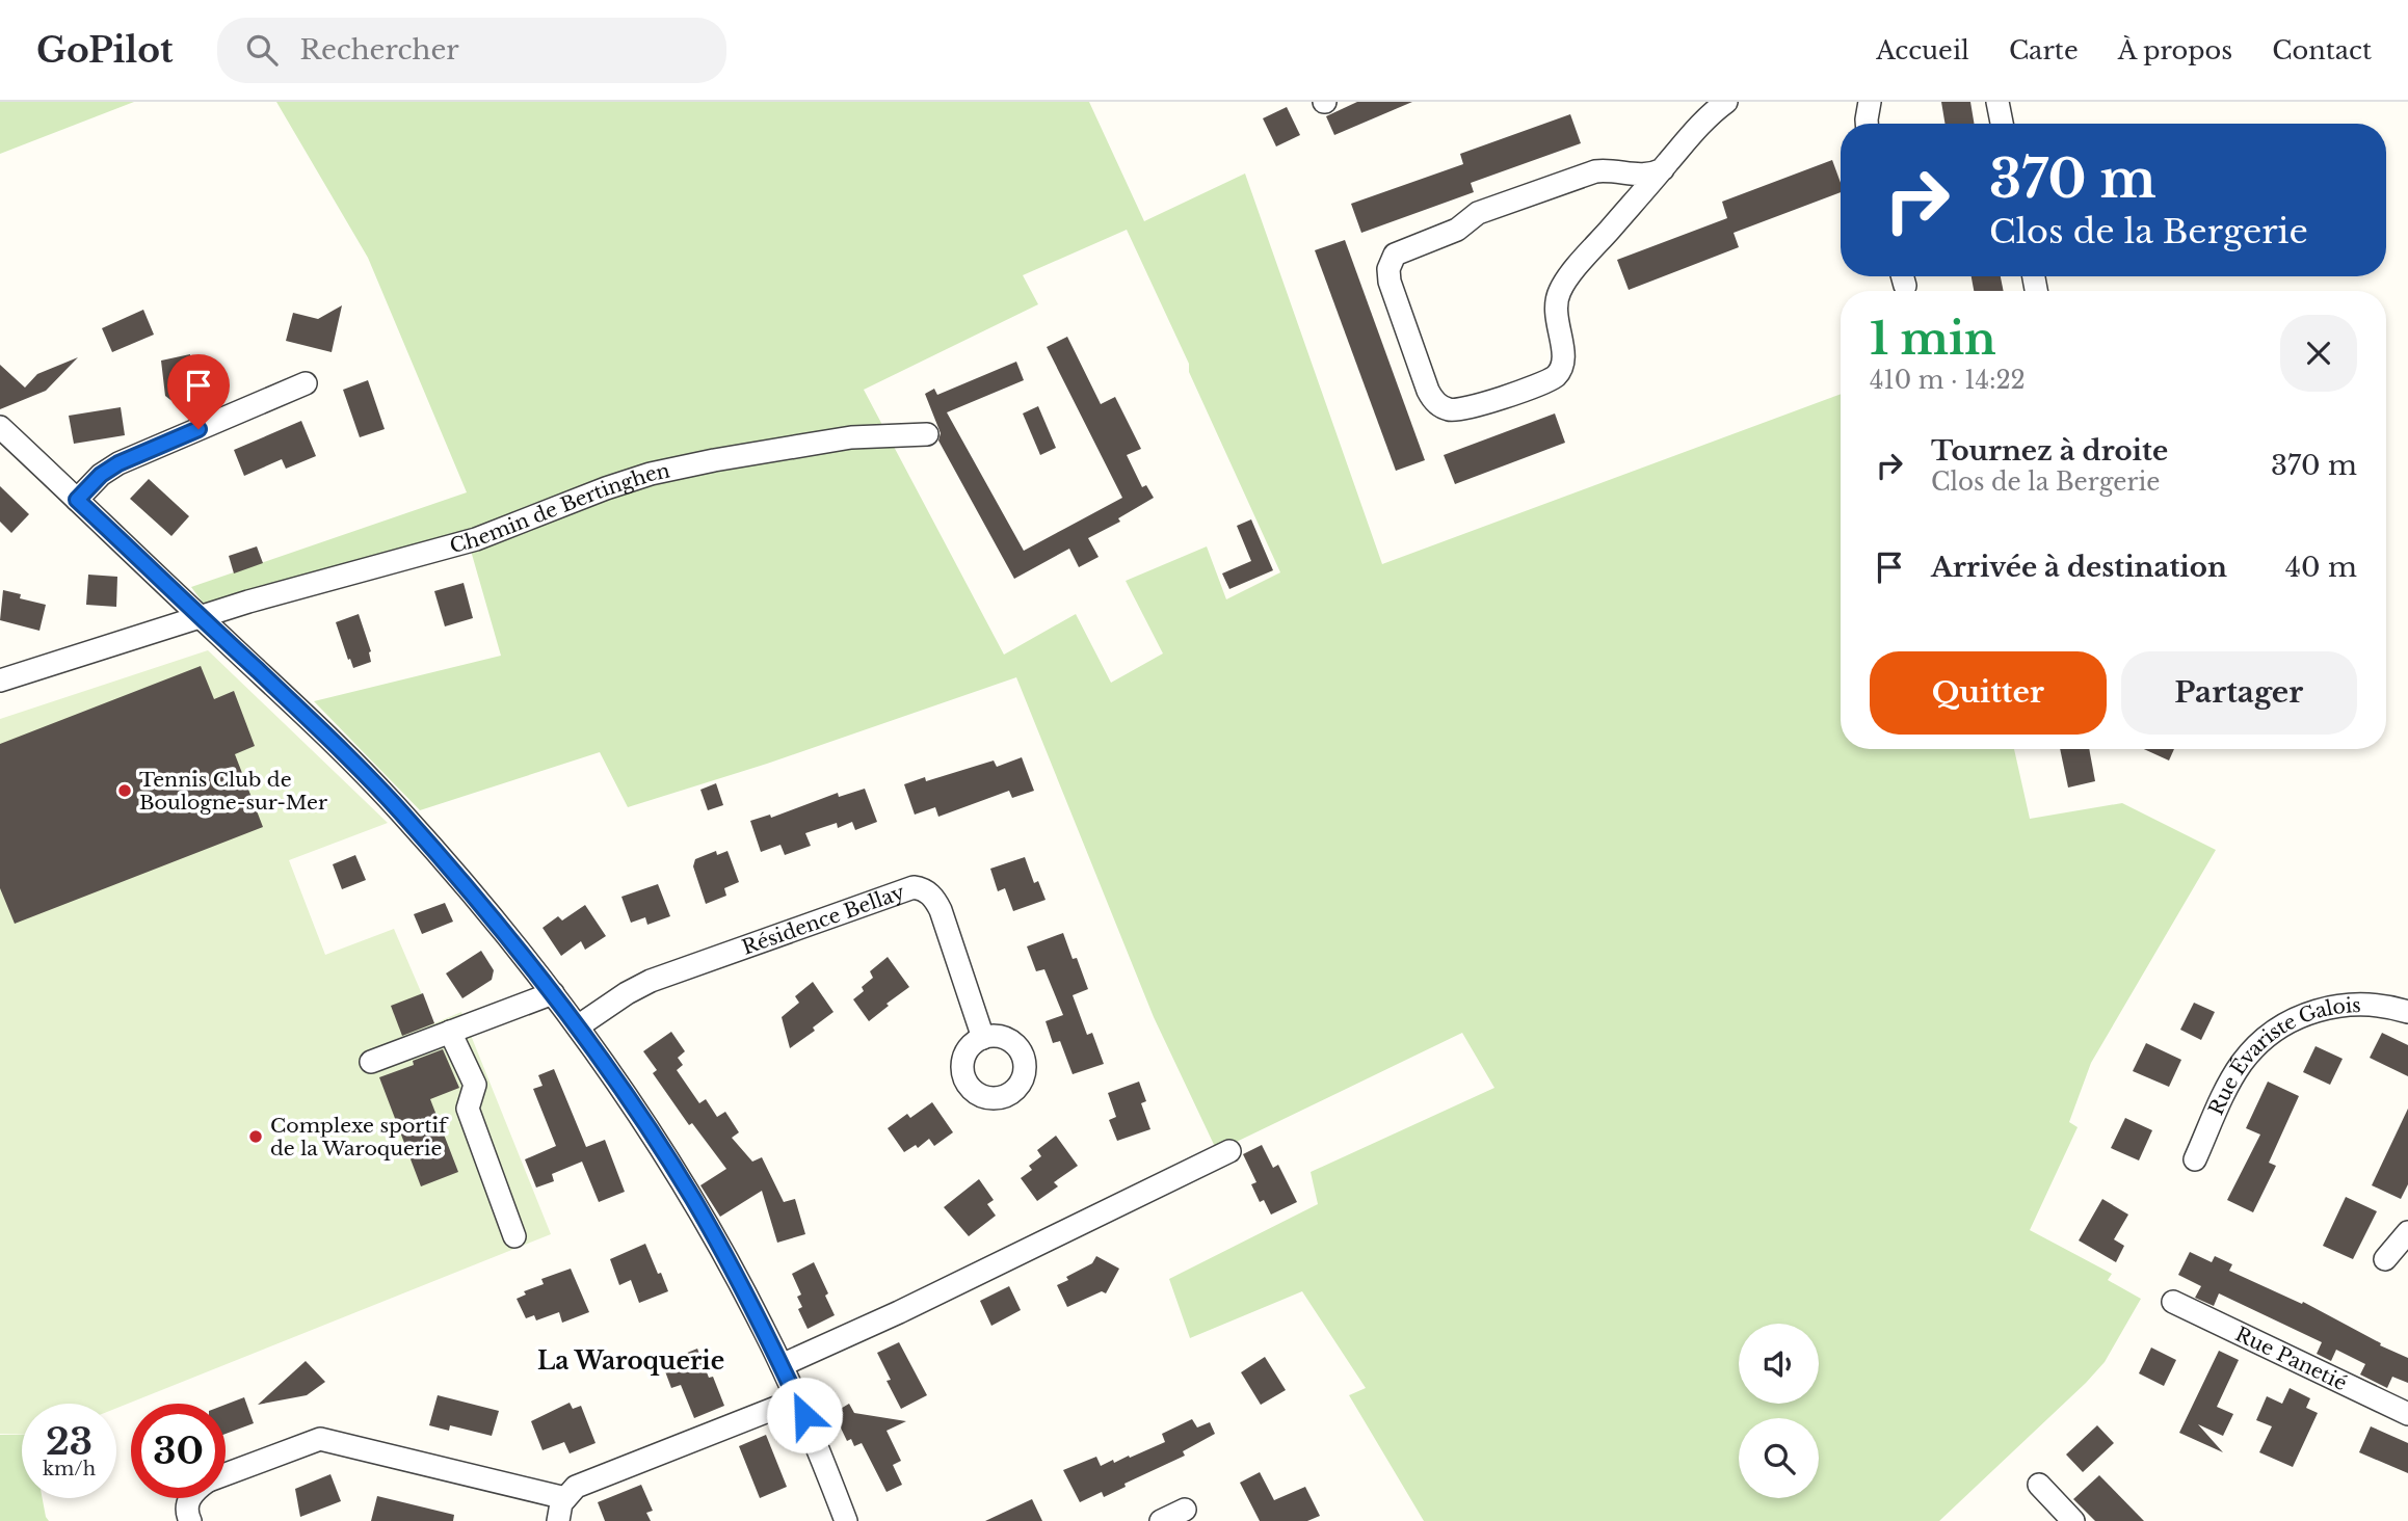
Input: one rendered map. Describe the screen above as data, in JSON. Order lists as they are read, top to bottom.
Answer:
{
  "streets": {
    "street": [
      "Chemin de Bertinghen",
      "Résidence Bellay",
      "Rue Évariste Galois",
      "Rue Panetié"
    ]
  },
  "districts": ["La Waroquerie"],
  "places": ["Tennis Club de Boulogne-sur-Mer", "Complexe sportif de la Waroquerie"],
  "page": {
    "header": "GoPilot",
    "search": "Rechercher",
    "nav": [
      "Accueil",
      "Carte",
      "À propos",
      "Contact"
    ],
    "turn": ["370 m", "Clos de la Bergerie"],
    "heading": ["1 min", "410 m · 14:22"],
    "list": [
      {
        "name": "Tournez à droite",
        "note": "Clos de la Bergerie",
        "value": "370 m"
      },
      {
        "name": "Arrivée à destination",
        "value": "40 m"
      }
    ],
    "buttons": ["Quitter", "Partager"],
    "speed": "23 km/h",
    "limit": "30"
  }
}
